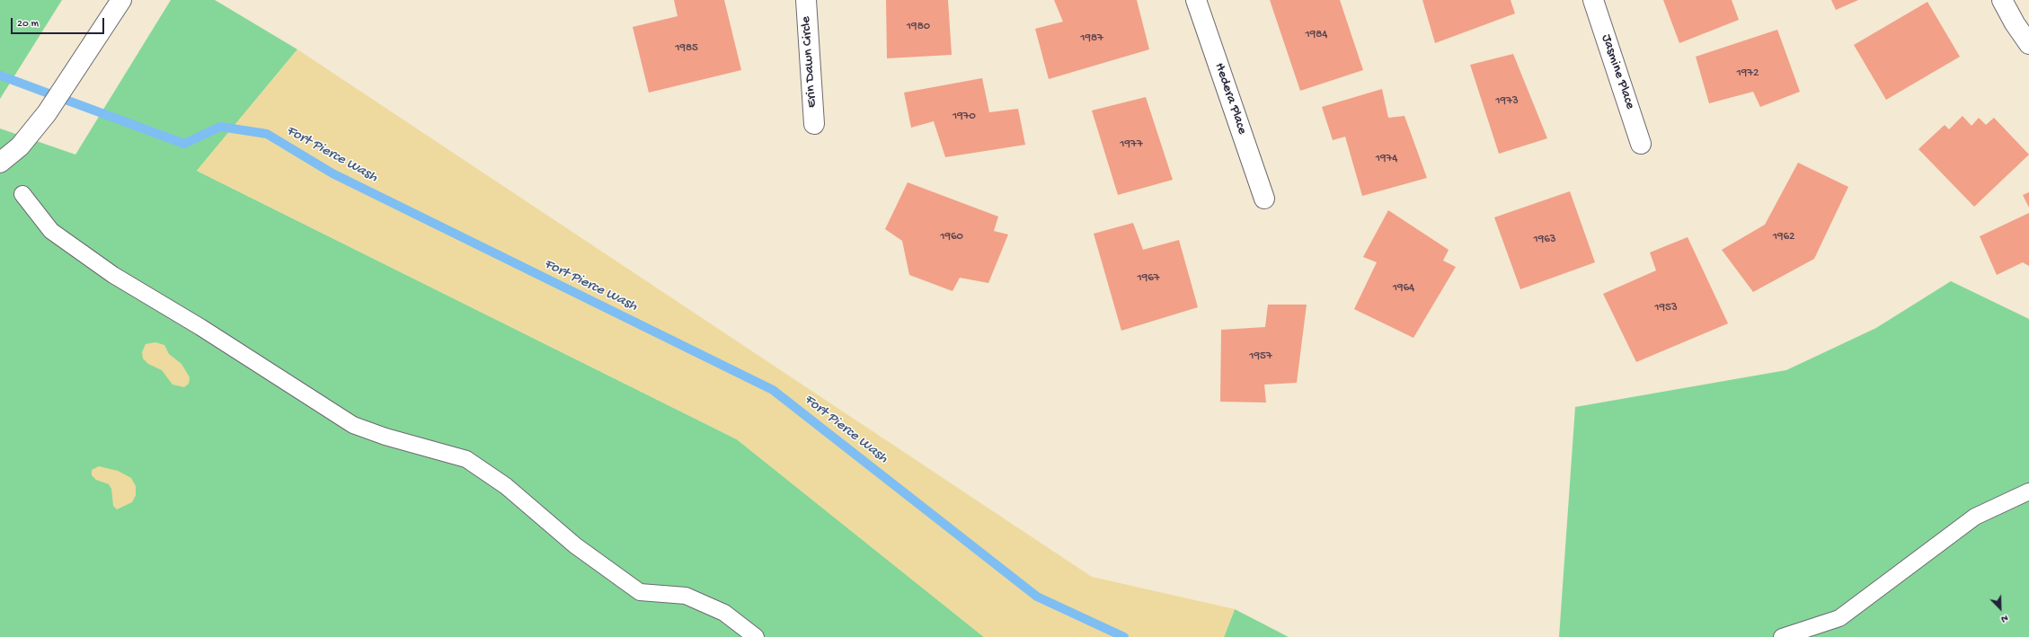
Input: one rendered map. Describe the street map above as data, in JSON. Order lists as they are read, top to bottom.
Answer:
{
  "streets": {
    "street": ["Erin Dawn Circle", "Jasmine Place", "Hedera Place"]
  },
  "water": ["Fort Pierce Wash"],
  "house_numbers": [
    "1980",
    "1984",
    "1987",
    "1985",
    "1972",
    "1973",
    "1970",
    "1977",
    "1974",
    "1960",
    "1962",
    "1963",
    "1967",
    "1964",
    "1953",
    "1957"
  ],
  "scale_bar": "20 m",
  "north": "bottom right"
}
